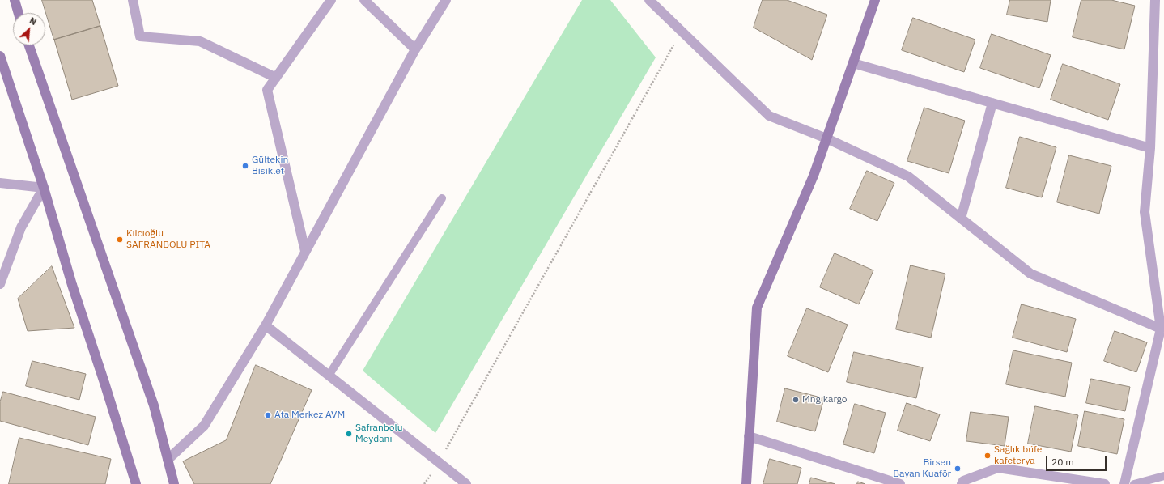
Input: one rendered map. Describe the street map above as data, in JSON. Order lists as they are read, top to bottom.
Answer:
{
  "places": [
    "Gültekin Bisiklet",
    "Kılcıoğlu SAFRANBOLU PITA",
    "Mng kargo",
    "Ata Merkez AVM",
    "Safranbolu Meydanı",
    "Sağlık büfe kafeterya",
    "Birsen Bayan Kuaför"
  ],
  "scale_bar": "20 m",
  "north": "top right"
}
